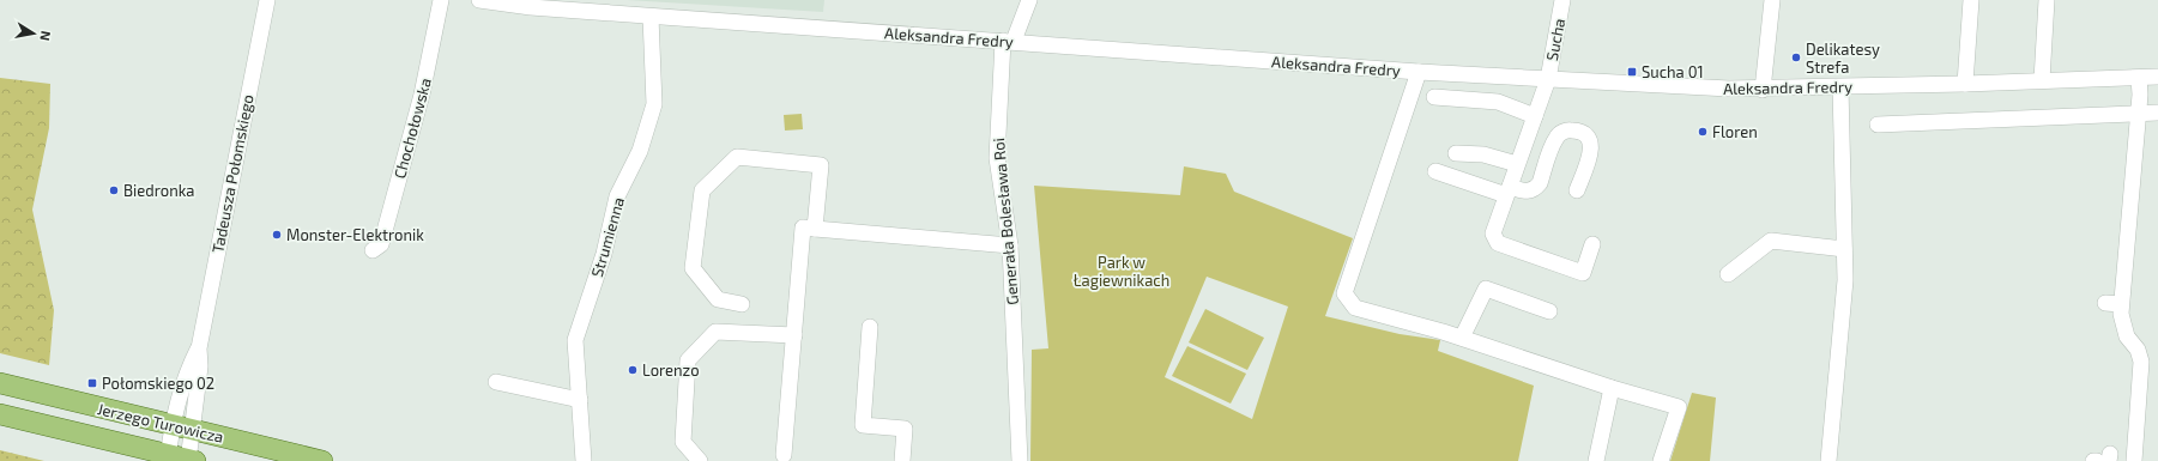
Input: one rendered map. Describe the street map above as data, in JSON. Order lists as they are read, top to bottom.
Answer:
{
  "streets": {
    "main road": ["Jerzego Turowicza"],
    "street": [
      "Aleksandra Fredry",
      "Sucha",
      "Chochołowska",
      "Tadeusza Połomskiego",
      "Generała Bolesława Roi",
      "Strumienna"
    ]
  },
  "crossings": [
    ["Aleksandra Fredry", "Sucha"],
    ["Aleksandra Fredry", "Generała Bolesława Roi"],
    ["Aleksandra Fredry", "Strumienna"],
    ["Tadeusza Połomskiego", "Jerzego Turowicza"]
  ],
  "parks": ["Park w Łagiewnikach"],
  "places": {
    "other": [
      "Delikatesy Strefa",
      "Floren",
      "Biedronka",
      "Monster-Elektronik",
      "Lorenzo"
    ],
    "transit": ["Sucha 01", "Połomskiego 02"]
  },
  "north": "right"
}
